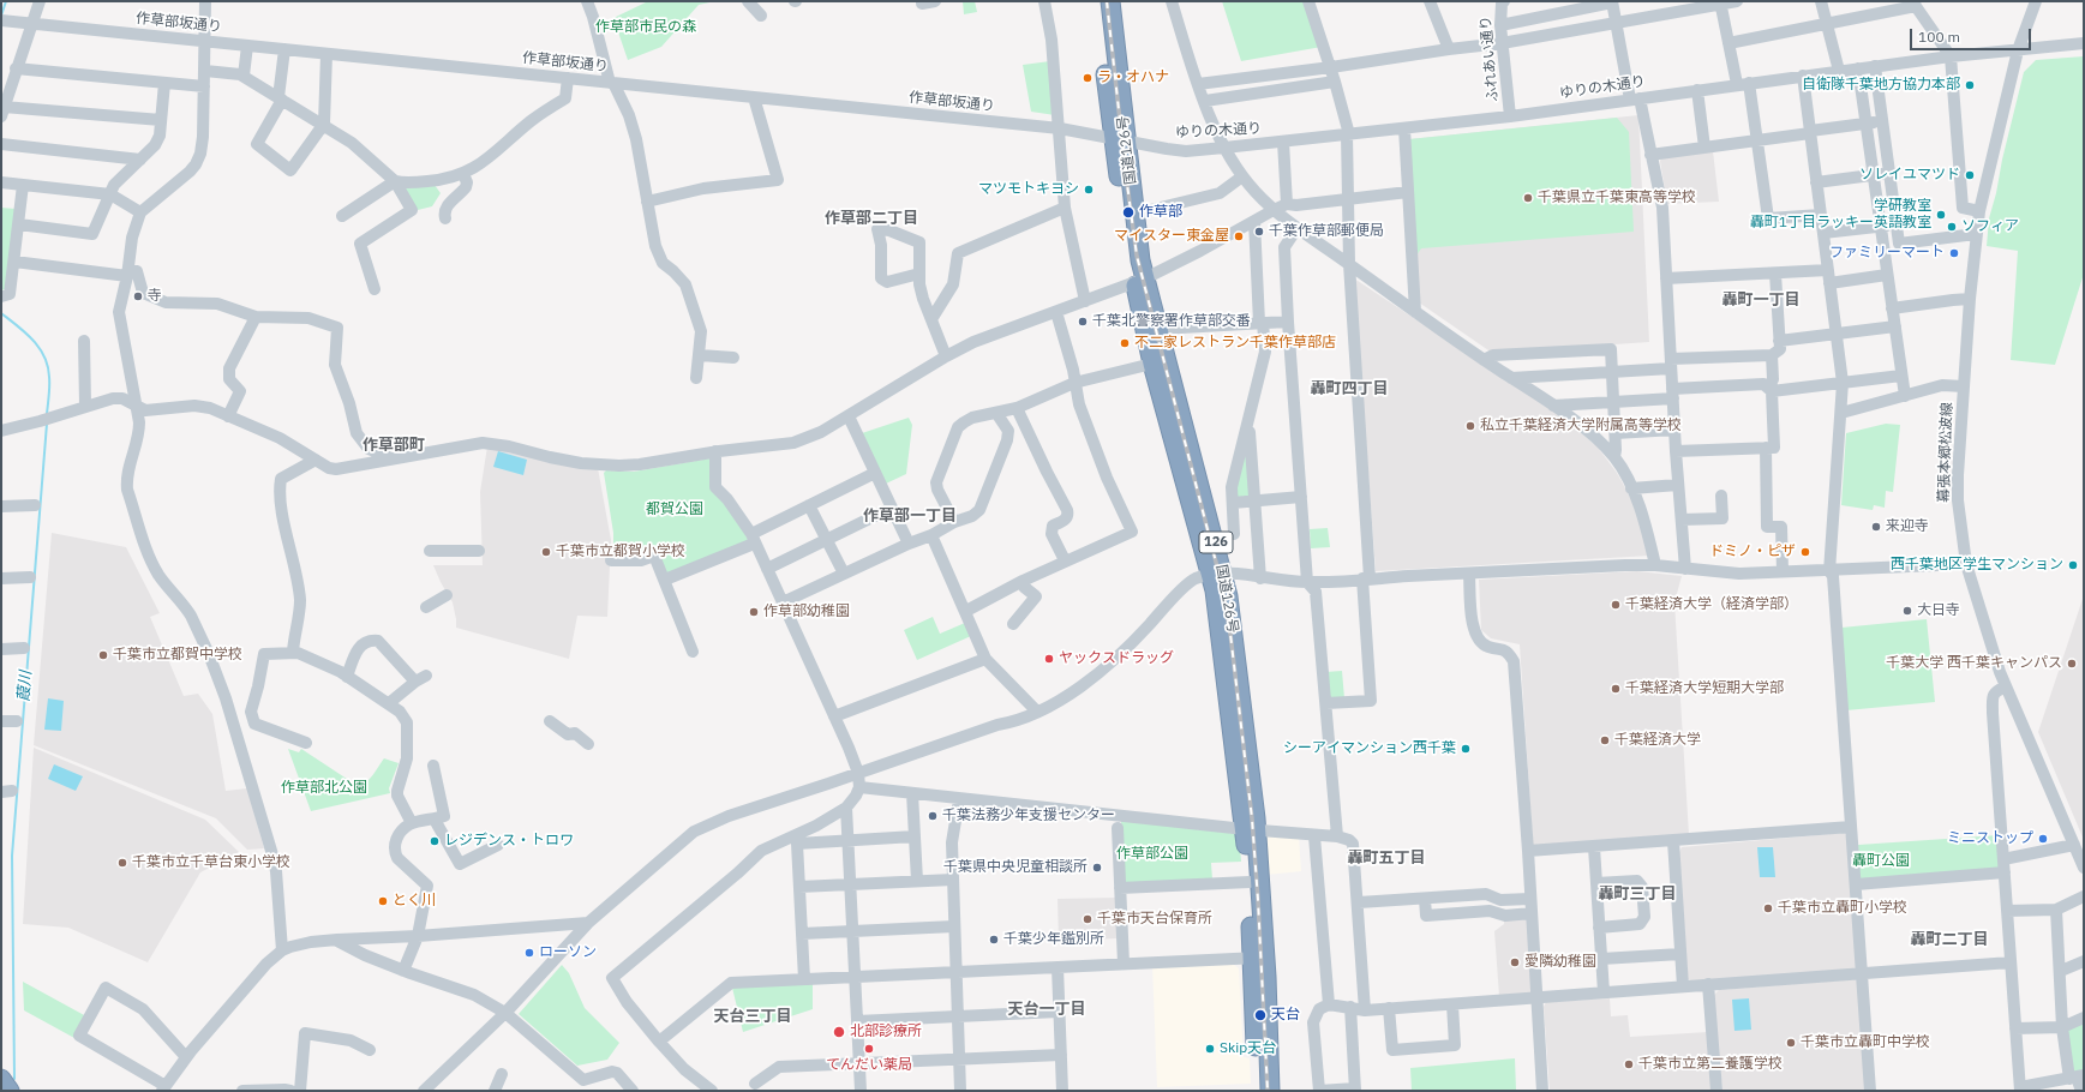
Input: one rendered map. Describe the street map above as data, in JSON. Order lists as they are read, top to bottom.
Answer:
{
  "streets": {
    "highway": ["国道126号", "126"],
    "street": [
      "作草部坂通り",
      "ふれあい通り",
      "ゆりの木通り",
      "幕張本郷松波線"
    ]
  },
  "crossings": [
    ["作草部坂通り", "ゆりの木通り"],
    ["作草部坂通り", "国道126号"],
    ["ふれあい通り", "ゆりの木通り"],
    ["ゆりの木通り", "国道126号"],
    ["ゆりの木通り", "幕張本郷松波線"]
  ],
  "districts": [
    "作草部二丁目",
    "轟町一丁目",
    "轟町四丁目",
    "作草部町",
    "作草部一丁目",
    "轟町五丁目",
    "轟町三丁目",
    "轟町二丁目",
    "天台一丁目",
    "天台三丁目"
  ],
  "water": ["葭川"],
  "parks": [
    "作草部市民の森",
    "都賀公園",
    "作草部北公園",
    "作草部公園",
    "轟町公園"
  ],
  "places": [
    "ラ・オハナ",
    "自衛隊千葉地方協力本部",
    "ソレイユマツド",
    "マツモトキヨシ",
    "千葉県立千葉東高等学校",
    "作草部",
    "学研教室 轟町1丁目ラッキー英語教室",
    "ソフィア",
    "千葉作草部郵便局",
    "マイスター東金屋",
    "ファミリーマート",
    "寺",
    "千葉北警察署作草部交番",
    "不二家レストラン千葉作草部店",
    "私立千葉経済大学附属高等学校",
    "来迎寺",
    "千葉市立都賀小学校",
    "ドミノ・ピザ",
    "西千葉地区学生マンション",
    "千葉経済大学（経済学部）",
    "大日寺",
    "作草部幼稚園",
    "千葉市立都賀中学校",
    "ヤックスドラッグ",
    "千葉大学 西千葉キャンパス",
    "千葉経済大学短期大学部",
    "千葉経済大学",
    "シーアイマンション西千葉",
    "千葉法務少年支援センター",
    "ミニストップ",
    "レジデンス・トロワ",
    "千葉市立千草台東小学校",
    "千葉県中央児童相談所",
    "とく川",
    "千葉市立轟町小学校",
    "千葉市天台保育所",
    "千葉少年鑑別所",
    "ローソン",
    "愛隣幼稚園",
    "天台",
    "北部診療所",
    "千葉市立轟町中学校",
    "てんだい薬局",
    "Skip天台",
    "千葉市立第二養護学校"
  ],
  "scale_bar": "100 m"
}
